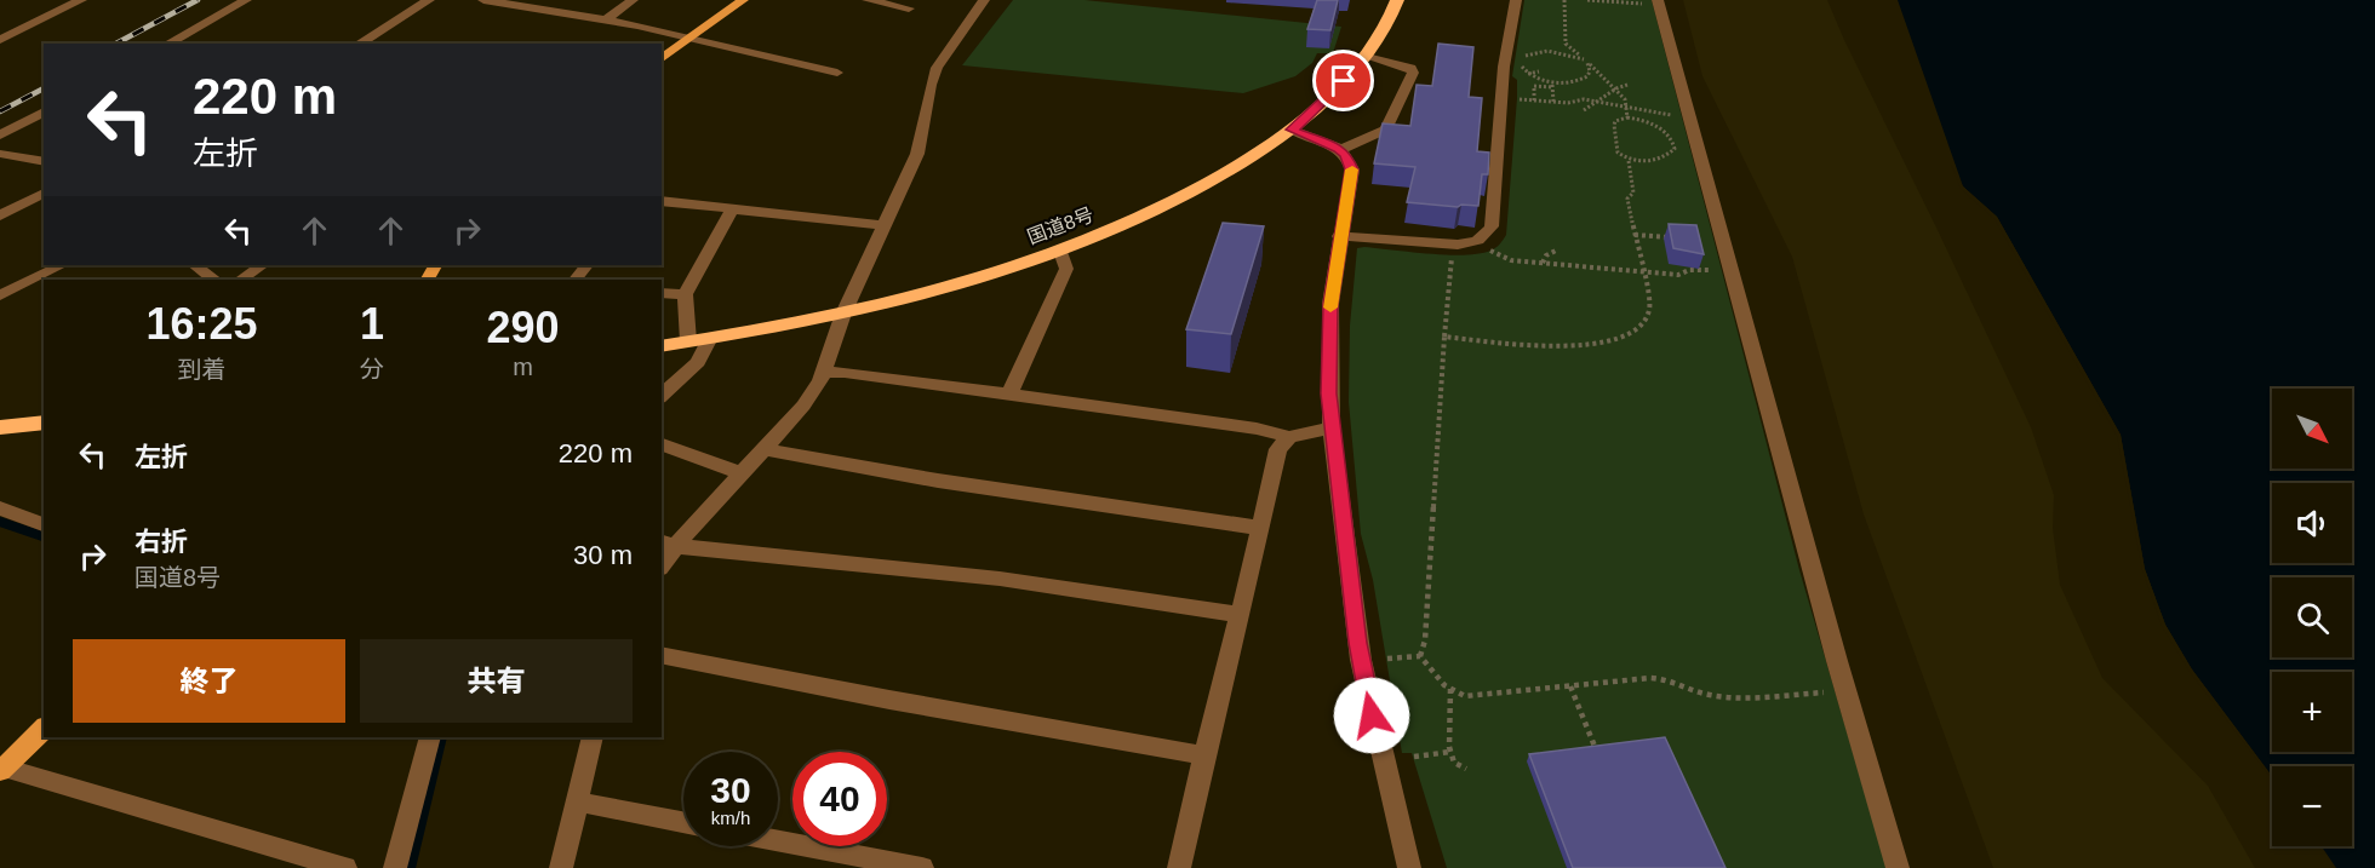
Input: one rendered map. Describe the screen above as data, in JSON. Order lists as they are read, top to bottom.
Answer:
{
  "streets": {
    "highway": ["国道8号"]
  },
  "north": "bottom right",
  "page": {
    "turn": ["220 m", "左折"],
    "eta": [
      "16:25",
      "到着",
      "1",
      "分",
      "290",
      "m"
    ],
    "map_buttons": ["+", "−"],
    "list": [
      {
        "name": "左折",
        "value": "220 m"
      },
      {
        "name": "右折",
        "note": "国道8号",
        "value": "30 m"
      }
    ],
    "buttons": ["終了", "共有"],
    "speed": "30 km/h",
    "limit": "40"
  }
}
